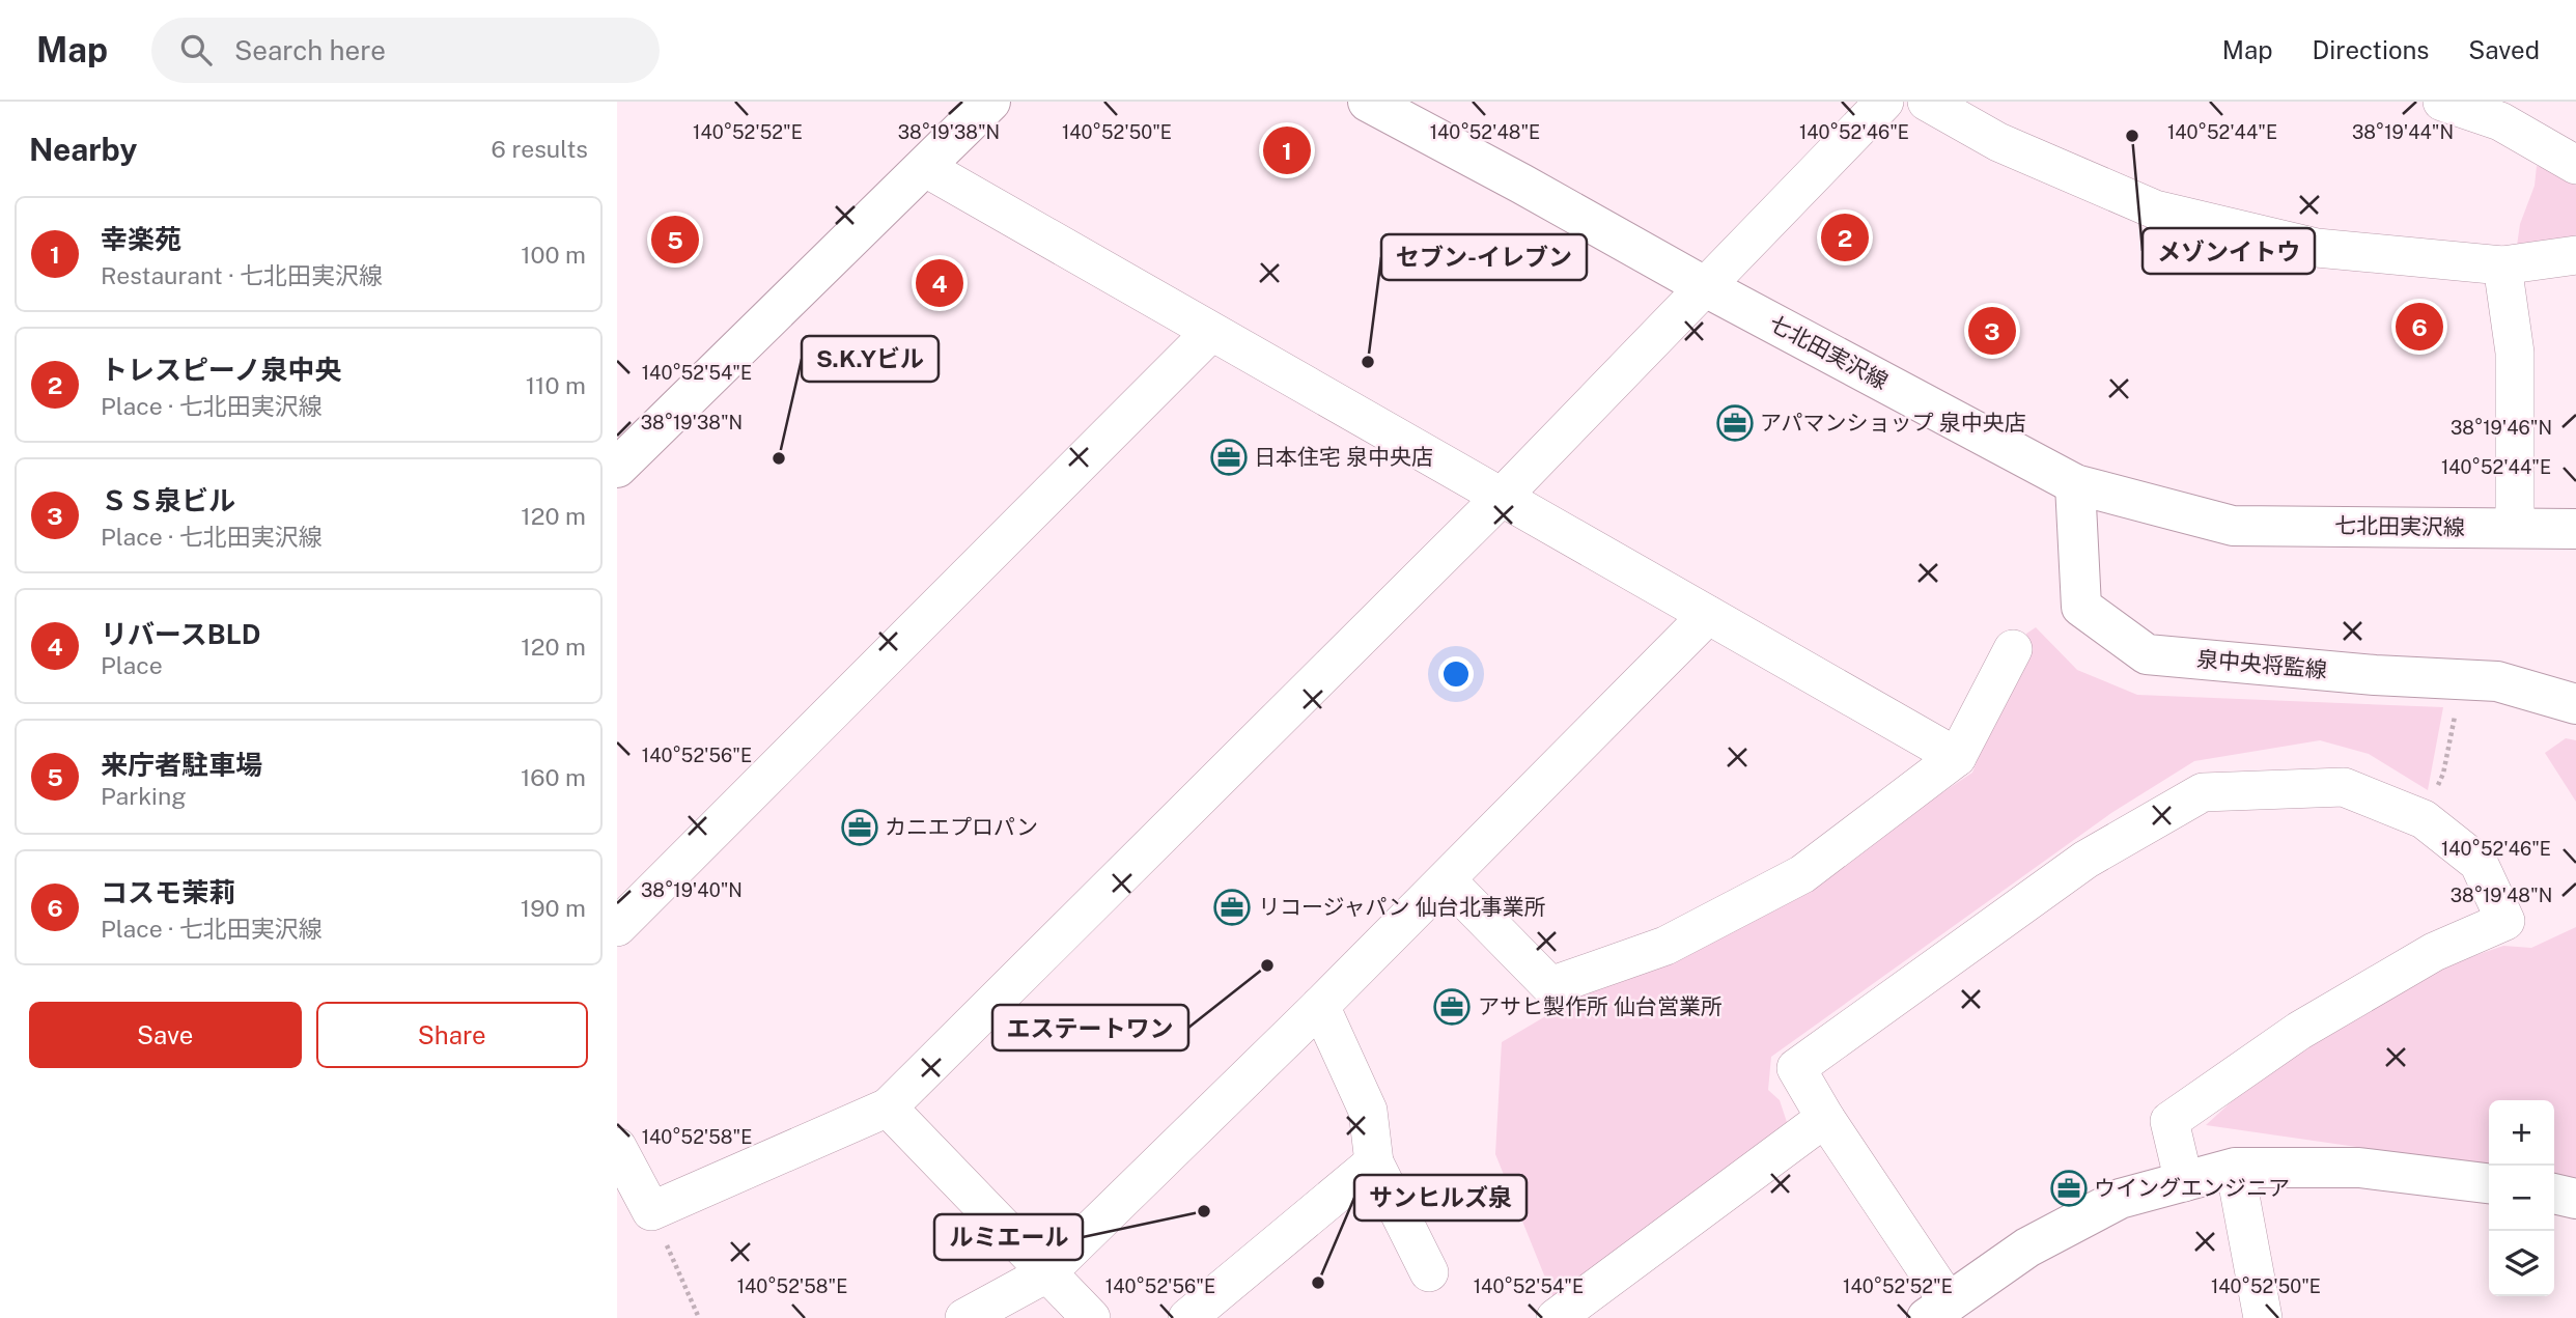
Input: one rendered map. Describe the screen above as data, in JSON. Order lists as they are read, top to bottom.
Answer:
{
  "streets": {
    "street": ["七北田実沢線", "泉中央将監線"]
  },
  "crossings": [
    ["七北田実沢線", "泉中央将監線"]
  ],
  "places": {
    "other": [
      "メゾンイトウ",
      "セブン-イレブン",
      "S.K.Yビル",
      "エステートワン",
      "ルミエール",
      "サンヒルズ泉"
    ],
    "office": [
      "アパマンショップ 泉中央店",
      "日本住宅 泉中央店",
      "カニエプロパン",
      "リコージャパン 仙台北事業所",
      "アサヒ製作所 仙台営業所",
      "ウイングエンジニア"
    ]
  },
  "page": {
    "header": "Map",
    "search": "Search here",
    "nav": ["Map", "Directions", "Saved"],
    "heading": ["Nearby", "6 results"],
    "pins": [
      "1",
      "2",
      "5",
      "4",
      "6",
      "3"
    ],
    "list": [
      {
        "mark": "1",
        "name": "幸楽苑",
        "note": "Restaurant · 七北田実沢線",
        "value": "100 m"
      },
      {
        "mark": "2",
        "name": "トレスピーノ泉中央",
        "note": "Place · 七北田実沢線",
        "value": "110 m"
      },
      {
        "mark": "3",
        "name": "ＳＳ泉ビル",
        "note": "Place · 七北田実沢線",
        "value": "120 m"
      },
      {
        "mark": "4",
        "name": "リバースBLD",
        "note": "Place",
        "value": "120 m"
      },
      {
        "mark": "5",
        "name": "来庁者駐車場",
        "note": "Parking",
        "value": "160 m"
      },
      {
        "mark": "6",
        "name": "コスモ茉莉",
        "note": "Place · 七北田実沢線",
        "value": "190 m"
      }
    ],
    "buttons": ["Save", "Share"],
    "map_buttons": ["+", "−"]
  },
  "coordinates": [
    "38°19'38\"N",
    "38°19'44\"N",
    "140°52'52\"E",
    "140°52'50\"E",
    "140°52'48\"E",
    "140°52'46\"E",
    "140°52'44\"E",
    "140°52'54\"E",
    "38°19'46\"N",
    "140°52'56\"E",
    "38°19'40\"N",
    "38°19'48\"N",
    "140°52'58\"E"
  ]
}
